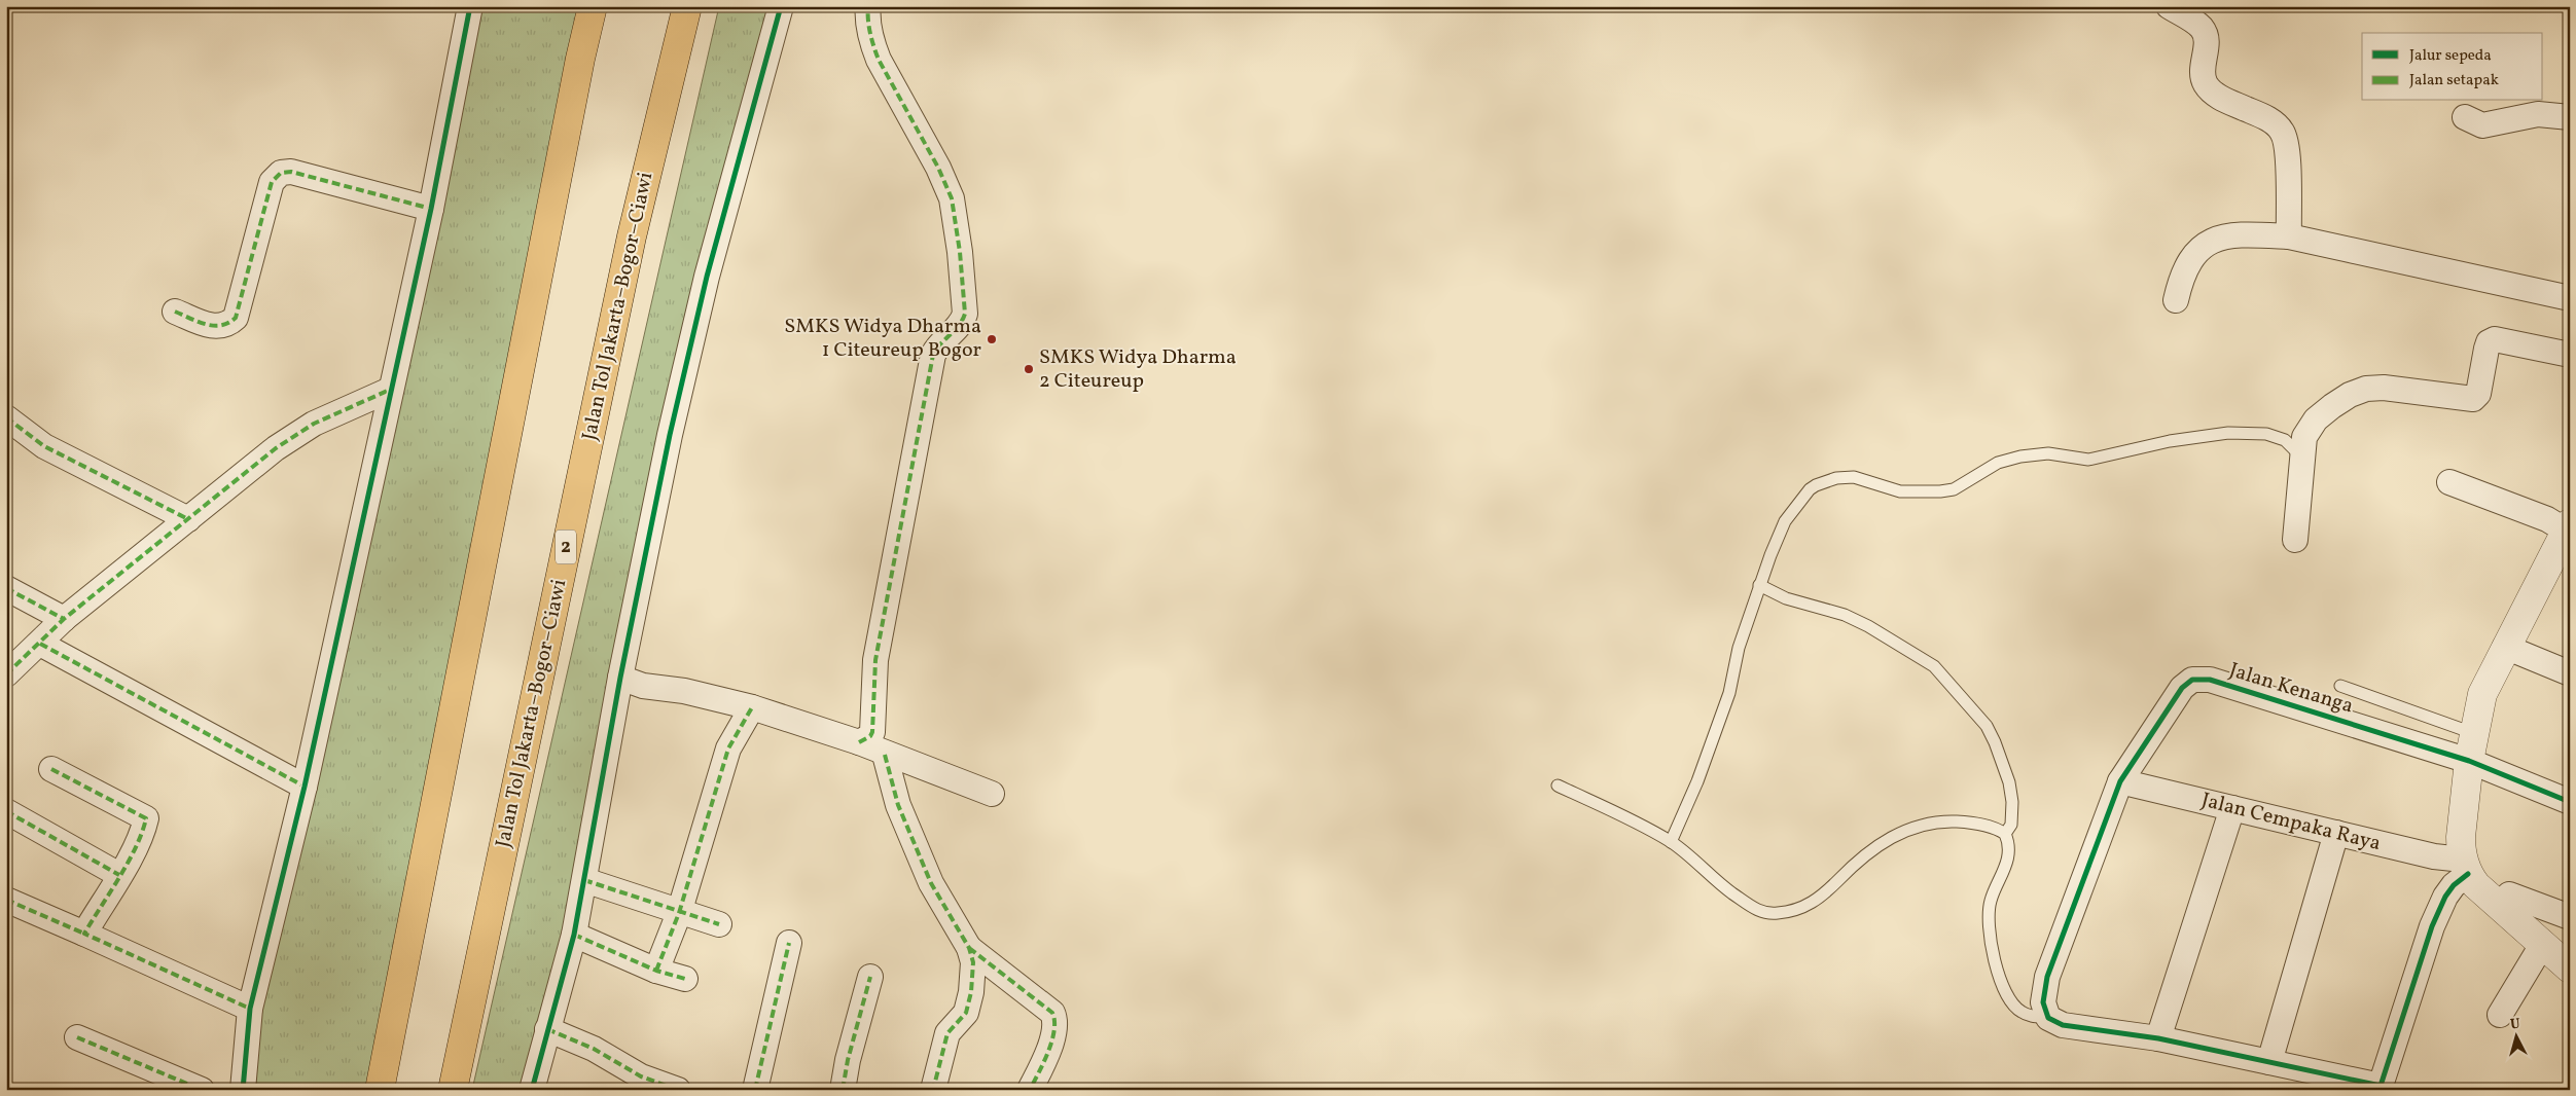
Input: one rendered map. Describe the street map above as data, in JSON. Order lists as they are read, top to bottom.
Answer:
{
  "streets": {
    "highway": ["Jalan Tol Jakarta–Bogor–Ciawi", "2"],
    "street": ["Jalan Kenanga", "Jalan Cempaka Raya"]
  },
  "crossings": [
    ["Jalan Kenanga", "Jalan Cempaka Raya"]
  ],
  "places": ["SMKS Widya Dharma 1 Citeureup Bogor", "SMKS Widya Dharma 2 Citeureup"],
  "legend": ["Jalur sepeda", "Jalan setapak"],
  "north": "top"
}
